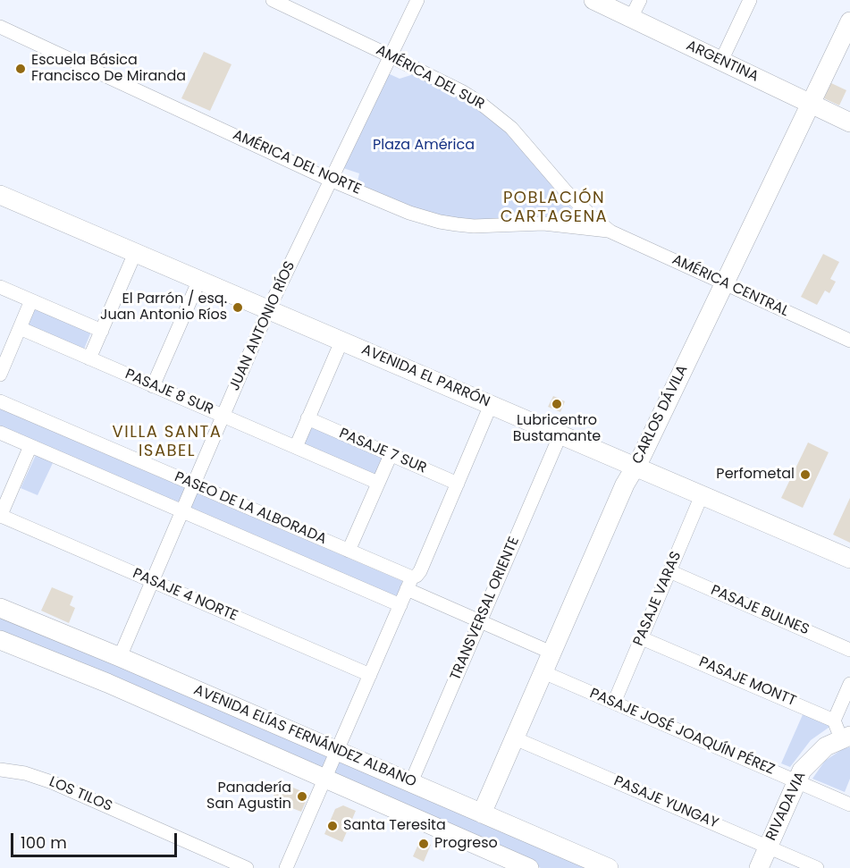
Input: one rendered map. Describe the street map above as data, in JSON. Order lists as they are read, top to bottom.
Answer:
{
  "streets": {
    "main road": [
      "ARGENTINA",
      "AVENIDA EL PARRÓN",
      "CARLOS DÁVILA",
      "AVENIDA ELÍAS FERNÁNDEZ ALBANO",
      "RIVADAVIA"
    ],
    "street": [
      "AMÉRICA DEL SUR",
      "AMÉRICA DEL NORTE",
      "AMÉRICA CENTRAL",
      "JUAN ANTONIO RÍOS",
      "PASAJE 8 SUR",
      "PASAJE 7 SUR",
      "PASEO DE LA ALBORADA",
      "PASAJE 4 NORTE",
      "PASAJE VARAS",
      "TRANSVERSAL ORIENTE",
      "PASAJE BULNES",
      "PASAJE MONTT",
      "PASAJE JOSÉ JOAQUÍN PÉREZ",
      "LOS TILOS",
      "PASAJE YUNGAY"
    ]
  },
  "crossings": [
    ["ARGENTINA", "CARLOS DÁVILA"],
    ["AMÉRICA DEL SUR", "AMÉRICA DEL NORTE"],
    ["AMÉRICA DEL SUR", "AMÉRICA CENTRAL"],
    ["AMÉRICA DEL SUR", "JUAN ANTONIO RÍOS"],
    ["AMÉRICA DEL NORTE", "AMÉRICA CENTRAL"],
    ["AMÉRICA DEL NORTE", "JUAN ANTONIO RÍOS"],
    ["AMÉRICA CENTRAL", "CARLOS DÁVILA"],
    ["JUAN ANTONIO RÍOS", "AVENIDA EL PARRÓN"],
    ["JUAN ANTONIO RÍOS", "PASAJE 8 SUR"],
    ["JUAN ANTONIO RÍOS", "PASEO DE LA ALBORADA"],
    ["JUAN ANTONIO RÍOS", "PASAJE 4 NORTE"],
    ["JUAN ANTONIO RÍOS", "AVENIDA ELÍAS FERNÁNDEZ ALBANO"],
    ["AVENIDA EL PARRÓN", "CARLOS DÁVILA"],
    ["AVENIDA EL PARRÓN", "PASAJE VARAS"],
    ["AVENIDA EL PARRÓN", "TRANSVERSAL ORIENTE"],
    ["CARLOS DÁVILA", "PASEO DE LA ALBORADA"],
    ["CARLOS DÁVILA", "PASAJE JOSÉ JOAQUÍN PÉREZ"],
    ["CARLOS DÁVILA", "AVENIDA ELÍAS FERNÁNDEZ ALBANO"],
    ["CARLOS DÁVILA", "PASAJE YUNGAY"],
    ["PASEO DE LA ALBORADA", "TRANSVERSAL ORIENTE"],
    ["PASAJE VARAS", "PASAJE BULNES"],
    ["PASAJE VARAS", "PASAJE MONTT"],
    ["PASAJE VARAS", "PASAJE JOSÉ JOAQUÍN PÉREZ"],
    ["TRANSVERSAL ORIENTE", "AVENIDA ELÍAS FERNÁNDEZ ALBANO"],
    ["PASAJE MONTT", "RIVADAVIA"],
    ["PASAJE JOSÉ JOAQUÍN PÉREZ", "RIVADAVIA"],
    ["PASAJE YUNGAY", "RIVADAVIA"]
  ],
  "districts": ["POBLACIÓN CARTAGENA", "VILLA SANTA ISABEL"],
  "parks": ["Plaza América"],
  "places": [
    "Escuela Básica Francisco De Miranda",
    "El Parrón / esq. Juan Antonio Ríos",
    "Lubricentro Bustamante",
    "Perfometal",
    "Panadería San Agustin",
    "Santa Teresita",
    "Progreso"
  ],
  "scale_bar": "100 m"
}
